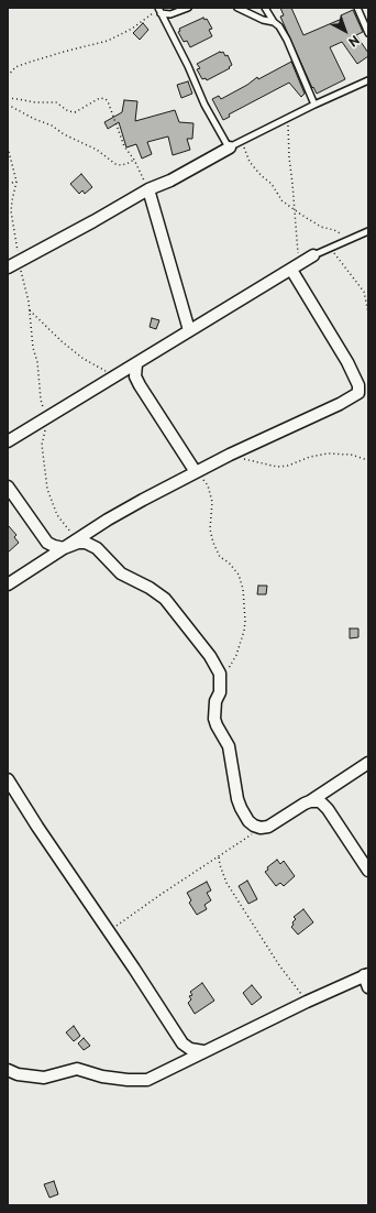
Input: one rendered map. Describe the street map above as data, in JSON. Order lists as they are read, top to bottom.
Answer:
{
  "north": "bottom right"
}
